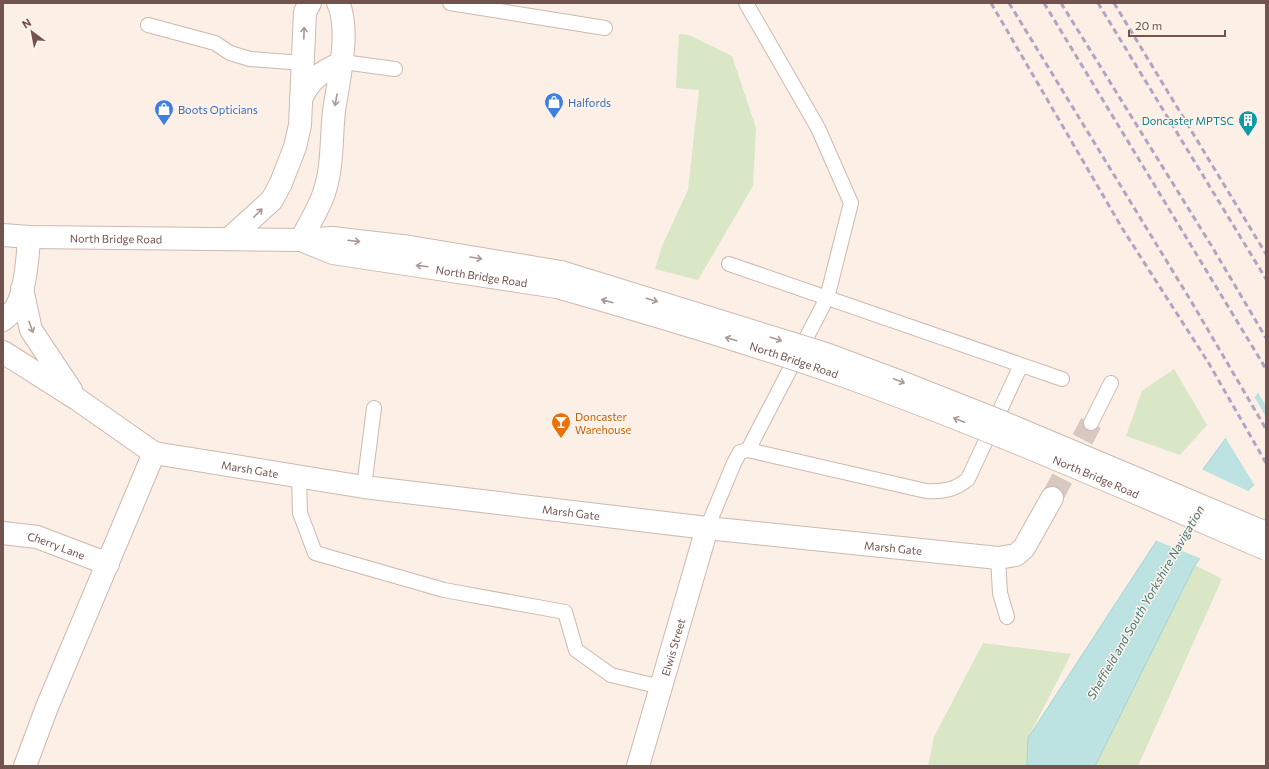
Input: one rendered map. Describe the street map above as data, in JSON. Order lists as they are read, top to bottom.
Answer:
{
  "streets": {
    "street": [
      "North Bridge Road",
      "Marsh Gate",
      "Cherry Lane",
      "Elwis Street"
    ]
  },
  "crossings": [
    ["North Bridge Road", "Marsh Gate"],
    ["Marsh Gate", "Elwis Street"]
  ],
  "water": ["Sheffield and South Yorkshire Navigation"],
  "places": {
    "shop": ["Halfords", "Boots Opticians"],
    "building": ["Doncaster MPTSC"],
    "bar": ["Doncaster Warehouse"]
  },
  "scale_bar": "20 m",
  "north": "top left"
}
